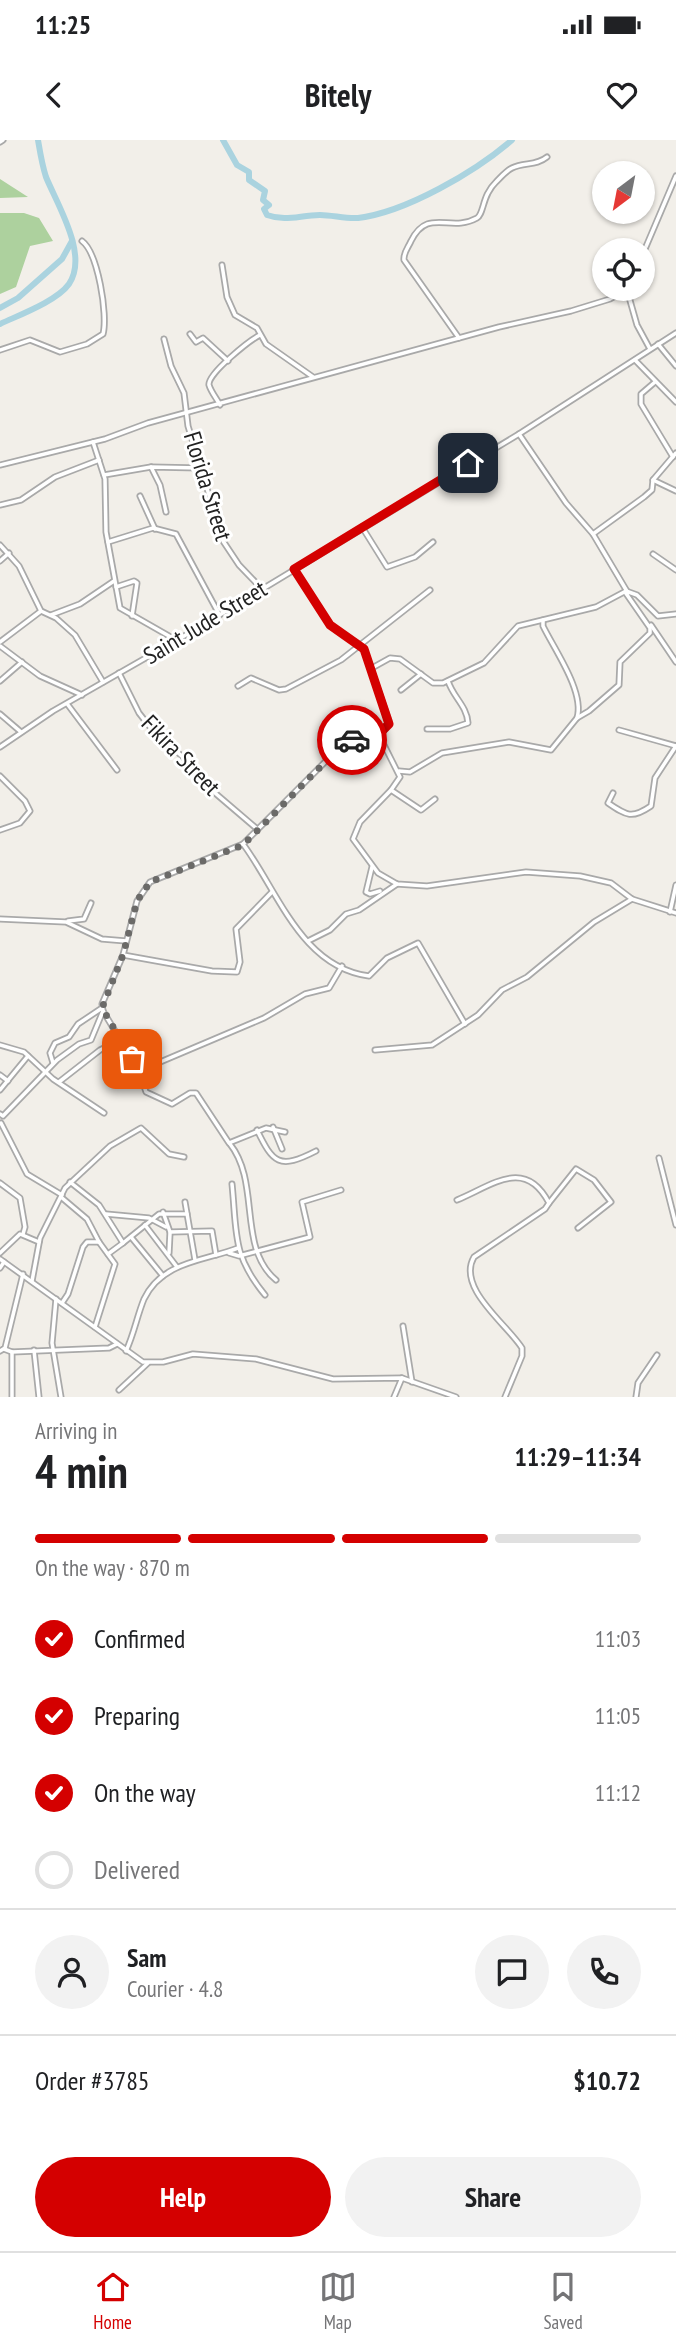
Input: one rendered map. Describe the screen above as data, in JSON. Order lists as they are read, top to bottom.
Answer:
{
  "streets": {
    "street": ["Florida Street", "Saint Jude Street", "Fikira Street"]
  },
  "crossings": [
    ["Florida Street", "Saint Jude Street"],
    ["Saint Jude Street", "Fikira Street"]
  ],
  "north": "bottom left",
  "page": {
    "status": "11:25",
    "header": "Bitely",
    "heading": ["4 min", "Arriving in", "11:29–11:34"],
    "panel": [
      "Sam",
      "Courier · 4.8",
      "Order #3785",
      "$10.72"
    ],
    "bar": "On the way · 870 m",
    "list": [
      ["Confirmed", "11:03"],
      ["Preparing", "11:05"],
      ["On the way", "11:12"],
      "Delivered"
    ],
    "buttons": ["Help", "Share"],
    "tabs": ["Home", "Map", "Saved"]
  }
}
